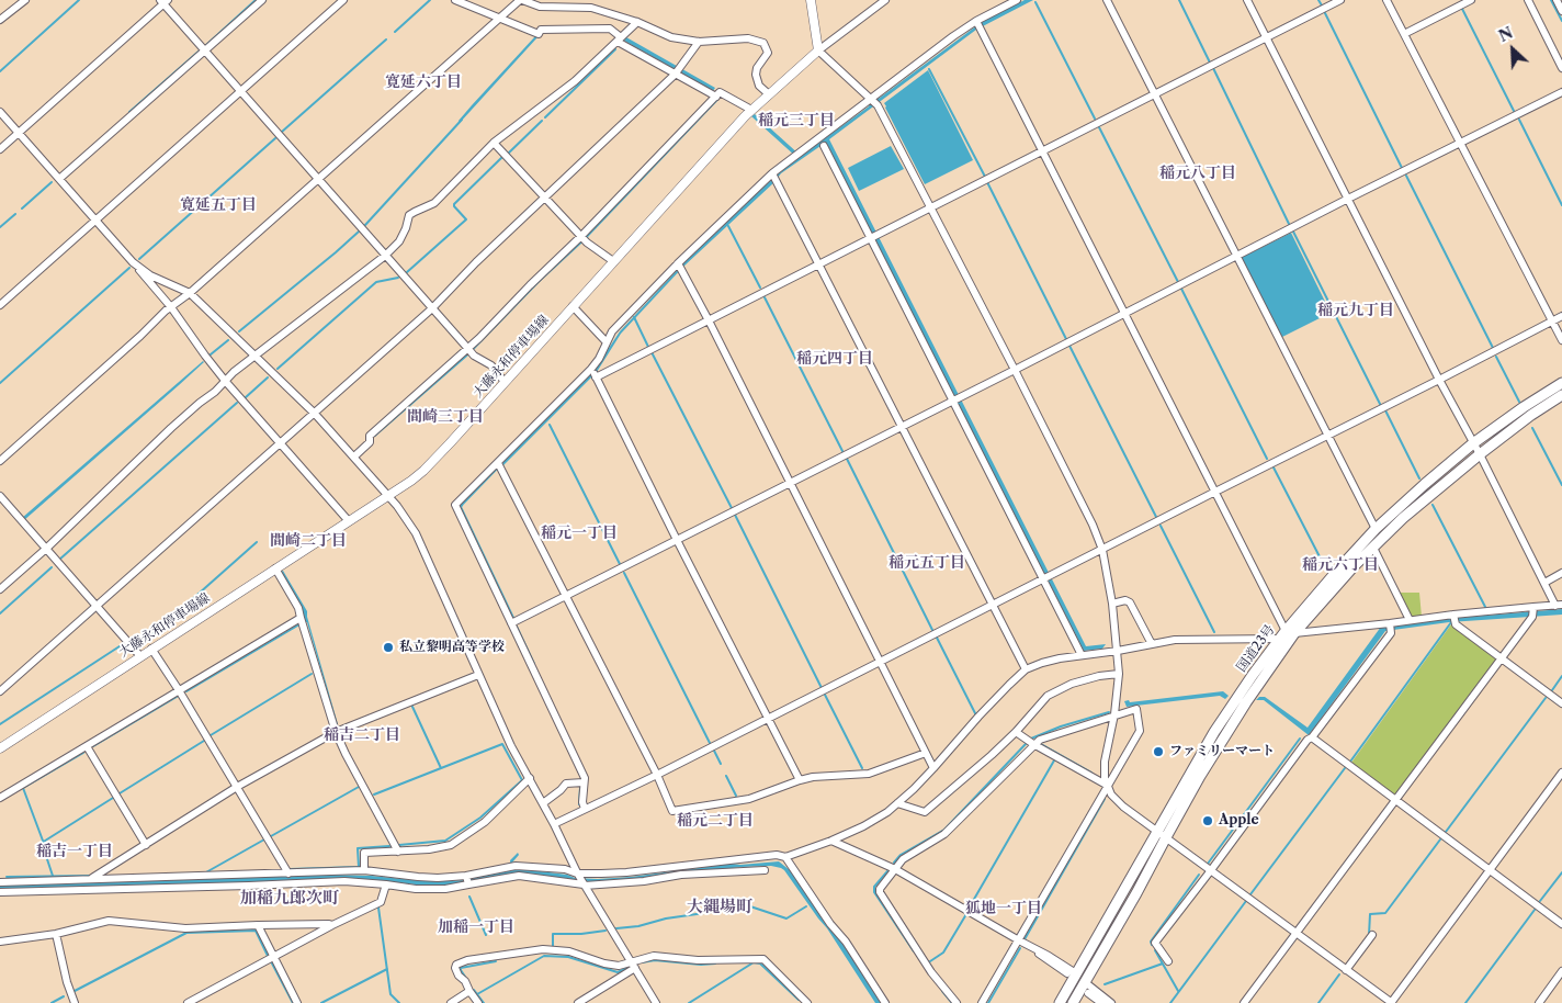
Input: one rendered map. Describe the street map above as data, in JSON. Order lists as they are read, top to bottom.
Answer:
{
  "streets": {
    "highway": ["国道23号"],
    "main road": ["大藤永和停車場線"]
  },
  "districts": [
    "寛延六丁目",
    "稲元三丁目",
    "稲元八丁目",
    "寛延五丁目",
    "稲元九丁目",
    "稲元四丁目",
    "間崎三丁目",
    "稲元一丁目",
    "間崎二丁目",
    "稲元五丁目",
    "稲元六丁目",
    "稲吉二丁目",
    "稲元二丁目",
    "稲吉一丁目",
    "加稲九郎次町",
    "大縄場町",
    "狐地一丁目",
    "加稲一丁目"
  ],
  "places": ["私立黎明高等学校", "ファミリーマート", "Apple"],
  "north": "top left"
}
